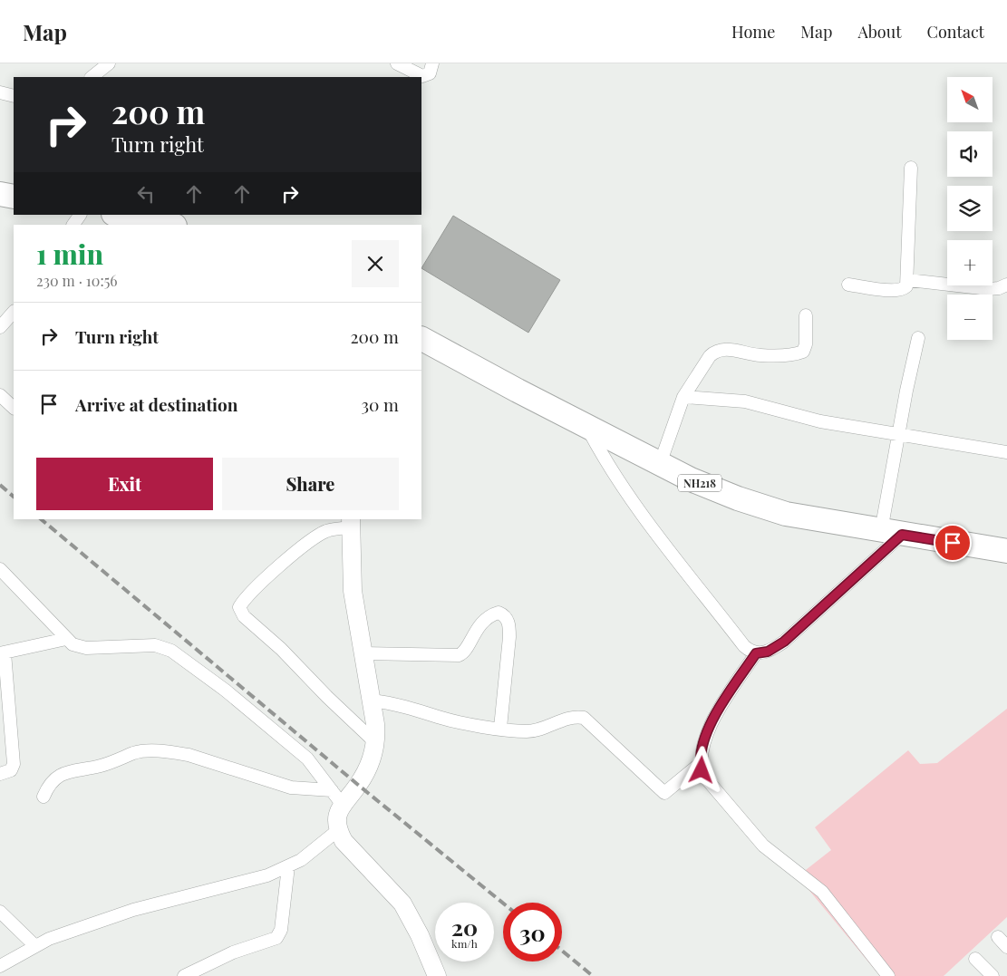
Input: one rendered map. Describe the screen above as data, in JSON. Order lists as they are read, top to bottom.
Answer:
{
  "streets": {
    "highway": ["NH218"]
  },
  "north": "top left",
  "page": {
    "header": "Map",
    "nav": [
      "Home",
      "Map",
      "About",
      "Contact"
    ],
    "map_buttons": ["+", "−"],
    "turn": ["200 m", "Turn right"],
    "heading": ["1 min", "230 m · 10:56"],
    "list": [
      {
        "name": "Turn right",
        "value": "200 m"
      },
      {
        "name": "Arrive at destination",
        "value": "30 m"
      }
    ],
    "buttons": ["Exit", "Share"],
    "speed": "20 km/h",
    "limit": "30"
  }
}
